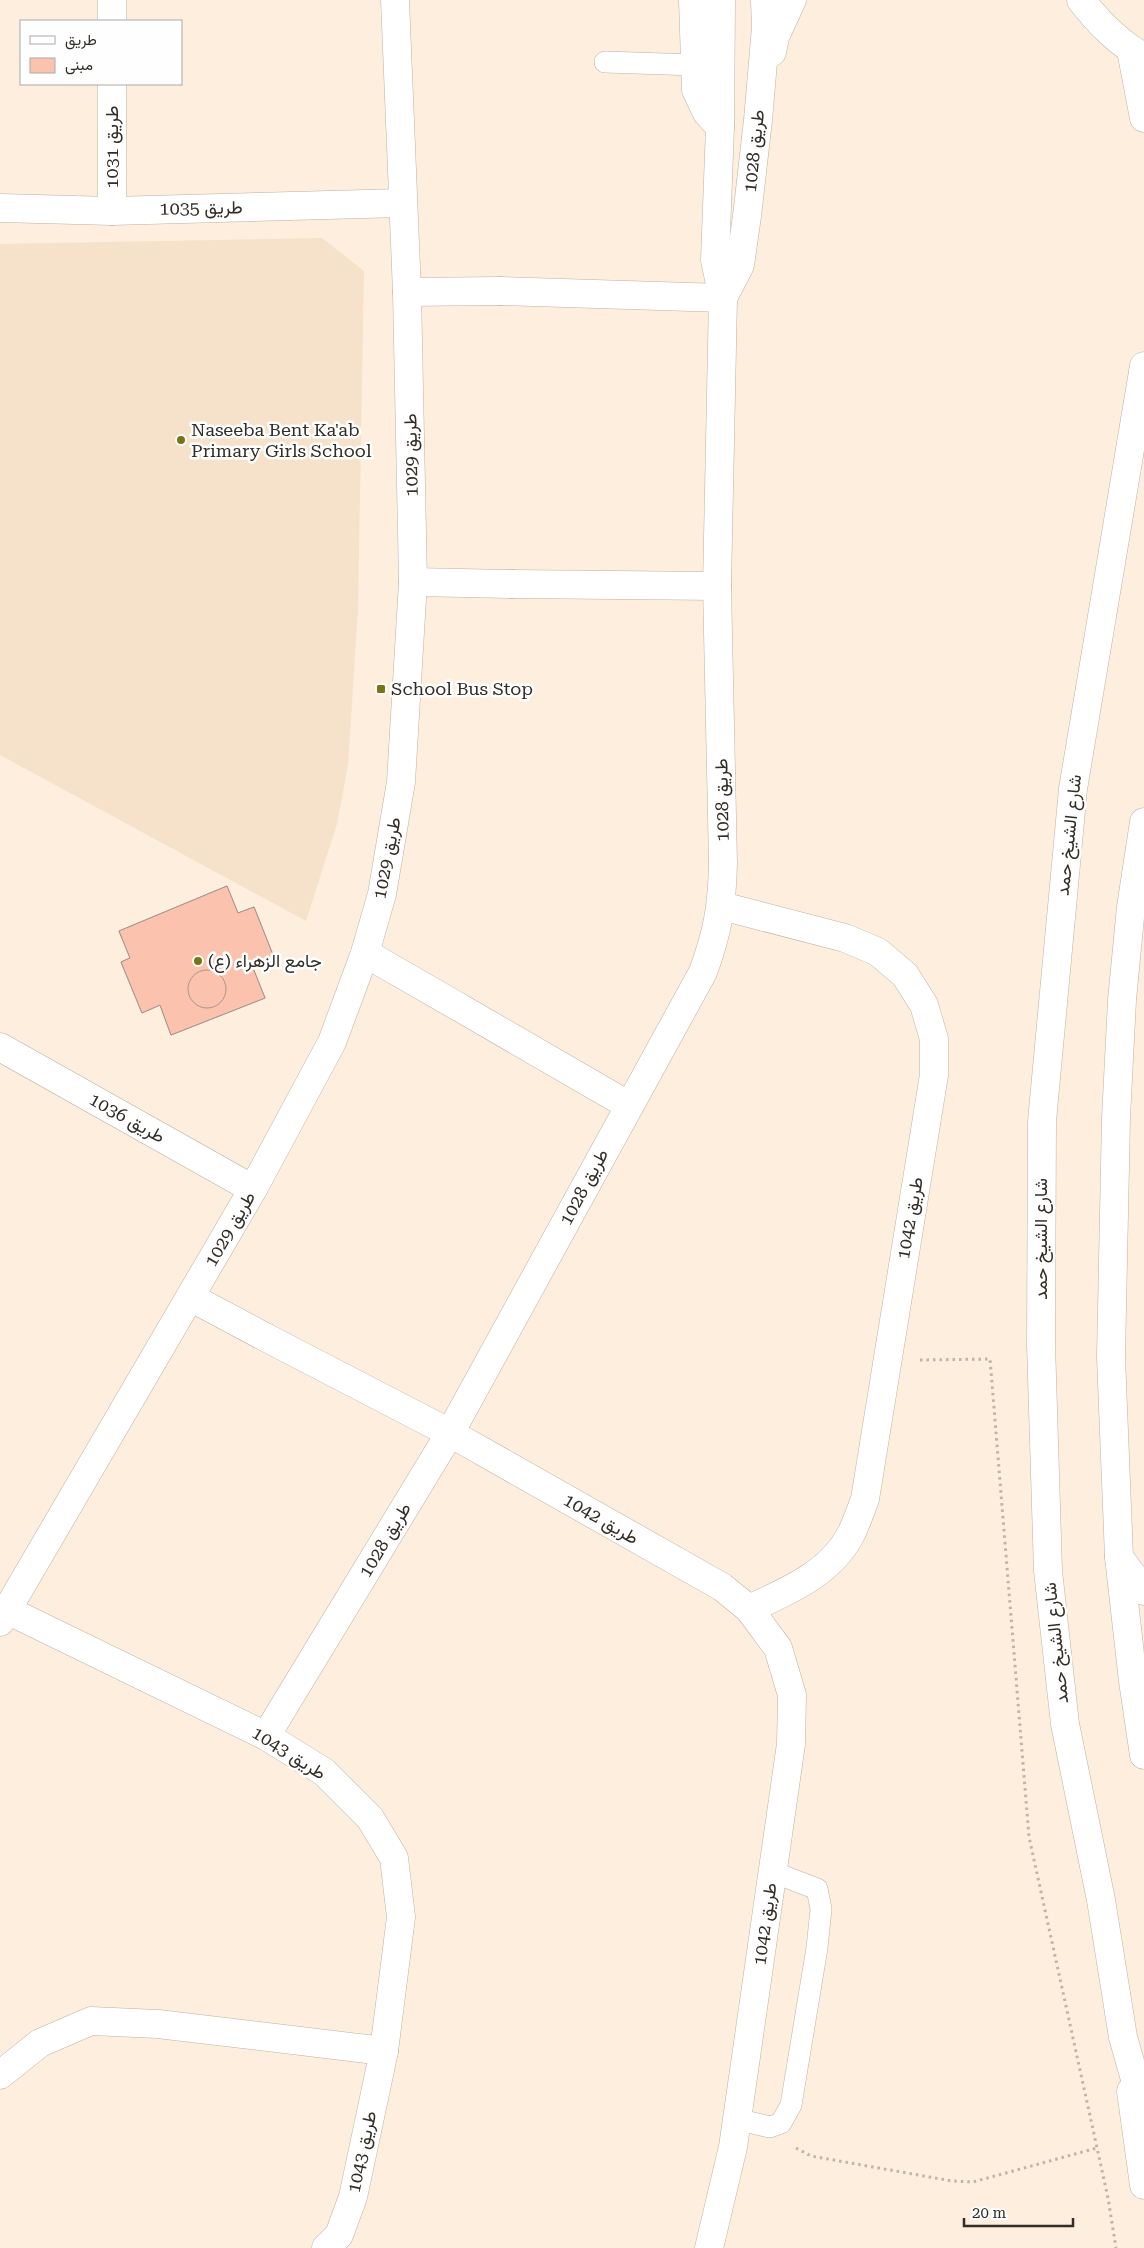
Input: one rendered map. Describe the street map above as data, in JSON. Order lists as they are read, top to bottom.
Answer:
{
  "streets": {
    "street": [
      "طريق 1031",
      "طريق 1028",
      "طريق 1035",
      "طريق 1029",
      "شارع الشيخ حمد",
      "طريق 1036",
      "طريق 1042",
      "طريق 1043"
    ]
  },
  "crossings": [
    ["طريق 1031", "طريق 1035"],
    ["طريق 1028", "طريق 1042"],
    ["طريق 1028", "طريق 1043"],
    ["طريق 1035", "طريق 1029"],
    ["طريق 1029", "طريق 1036"],
    ["طريق 1029", "طريق 1042"],
    ["طريق 1029", "طريق 1043"]
  ],
  "places": {
    "other": ["Naseeba Bent Ka'ab Primary Girls School", "جامع الزهراء (ع)"],
    "transit": ["School Bus Stop"]
  },
  "legend": ["طريق", "مبنى"],
  "scale_bar": "20 m"
}
